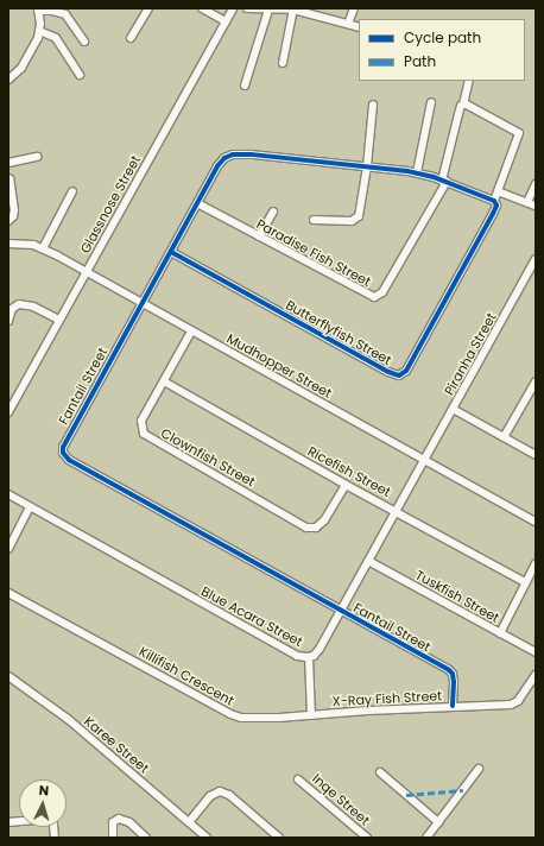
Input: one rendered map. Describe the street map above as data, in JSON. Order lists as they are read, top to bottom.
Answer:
{
  "streets": {
    "street": [
      "Glassnose Street",
      "Paradise Fish Street",
      "Butterflyfish Street",
      "Piranha Street",
      "Mudhopper Street",
      "Fantail Street",
      "Clownfish Street",
      "Ricefish Street",
      "Tuskfish Street",
      "Blue Acara Street",
      "Killifish Crescent",
      "X-Ray Fish Street",
      "Karee Street",
      "Inqe Street"
    ]
  },
  "crossings": [
    ["Glassnose Street", "Mudhopper Street"],
    ["Paradise Fish Street", "Fantail Street"],
    ["Butterflyfish Street", "Fantail Street"],
    ["Piranha Street", "Mudhopper Street"],
    ["Piranha Street", "Blue Acara Street"],
    ["Mudhopper Street", "Fantail Street"],
    ["Mudhopper Street", "Clownfish Street"],
    ["Mudhopper Street", "Blue Acara Street"],
    ["Fantail Street", "Blue Acara Street"],
    ["Fantail Street", "X-Ray Fish Street"],
    ["Clownfish Street", "Ricefish Street"],
    ["Ricefish Street", "Blue Acara Street"],
    ["Tuskfish Street", "Blue Acara Street"],
    ["Killifish Crescent", "X-Ray Fish Street"]
  ],
  "legend": ["Cycle path", "Path"],
  "north": "top"
}
